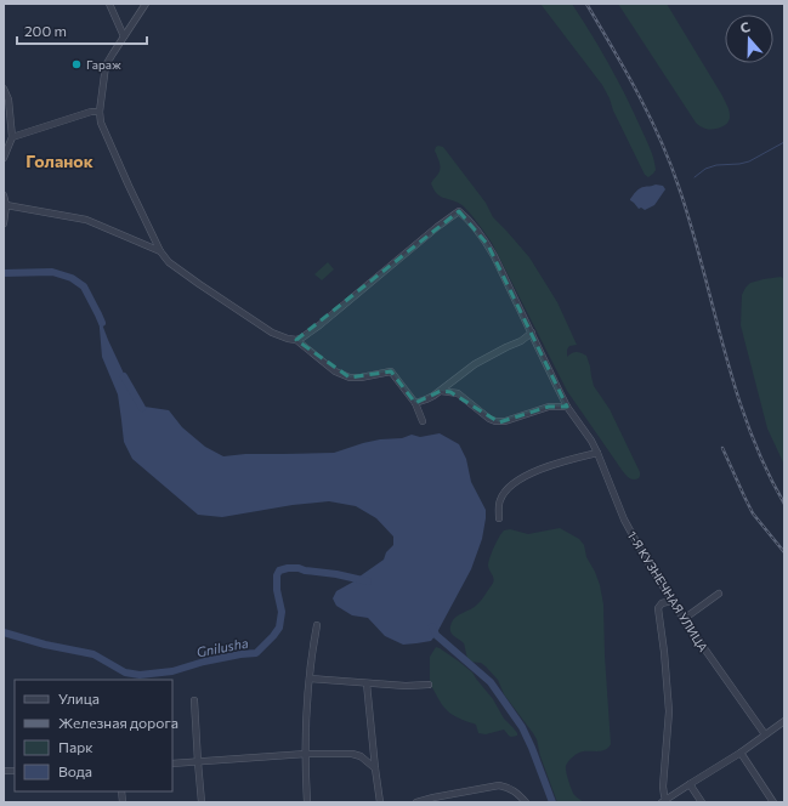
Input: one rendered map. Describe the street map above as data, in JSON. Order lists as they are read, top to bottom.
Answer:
{
  "streets": {
    "street": ["1-Я КУЗНЕЧНАЯ УЛИЦА"]
  },
  "districts": ["Голанок"],
  "water": ["Gnilusha"],
  "places": ["Гараж"],
  "legend": [
    "Улица",
    "Железная дорога",
    "Парк",
    "Вода"
  ],
  "scale_bar": "200 m",
  "north": "top"
}
